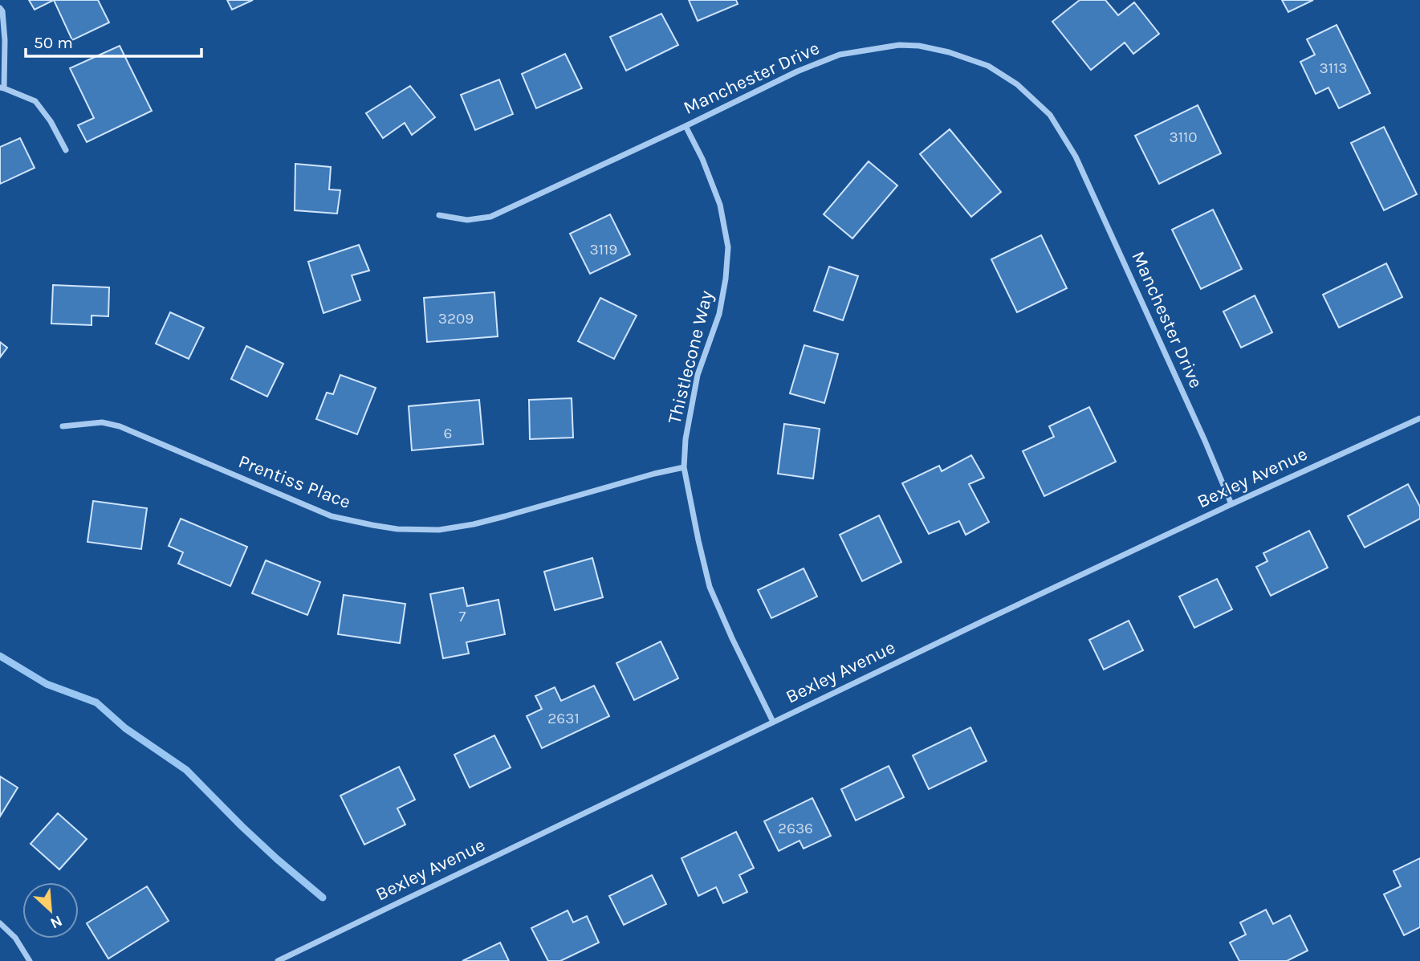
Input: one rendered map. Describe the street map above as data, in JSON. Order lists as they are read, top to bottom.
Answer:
{
  "streets": {
    "street": [
      "Manchester Drive",
      "Thistlecone Way",
      "Bexley Avenue",
      "Prentiss Place"
    ]
  },
  "crossings": [
    ["Manchester Drive", "Thistlecone Way"],
    ["Manchester Drive", "Bexley Avenue"],
    ["Thistlecone Way", "Bexley Avenue"],
    ["Thistlecone Way", "Prentiss Place"]
  ],
  "house_numbers": [
    "3113",
    "3110",
    "3119",
    "3209",
    "6",
    "7",
    "2631",
    "2636"
  ],
  "scale_bar": "50 m",
  "north": "bottom right"
}
